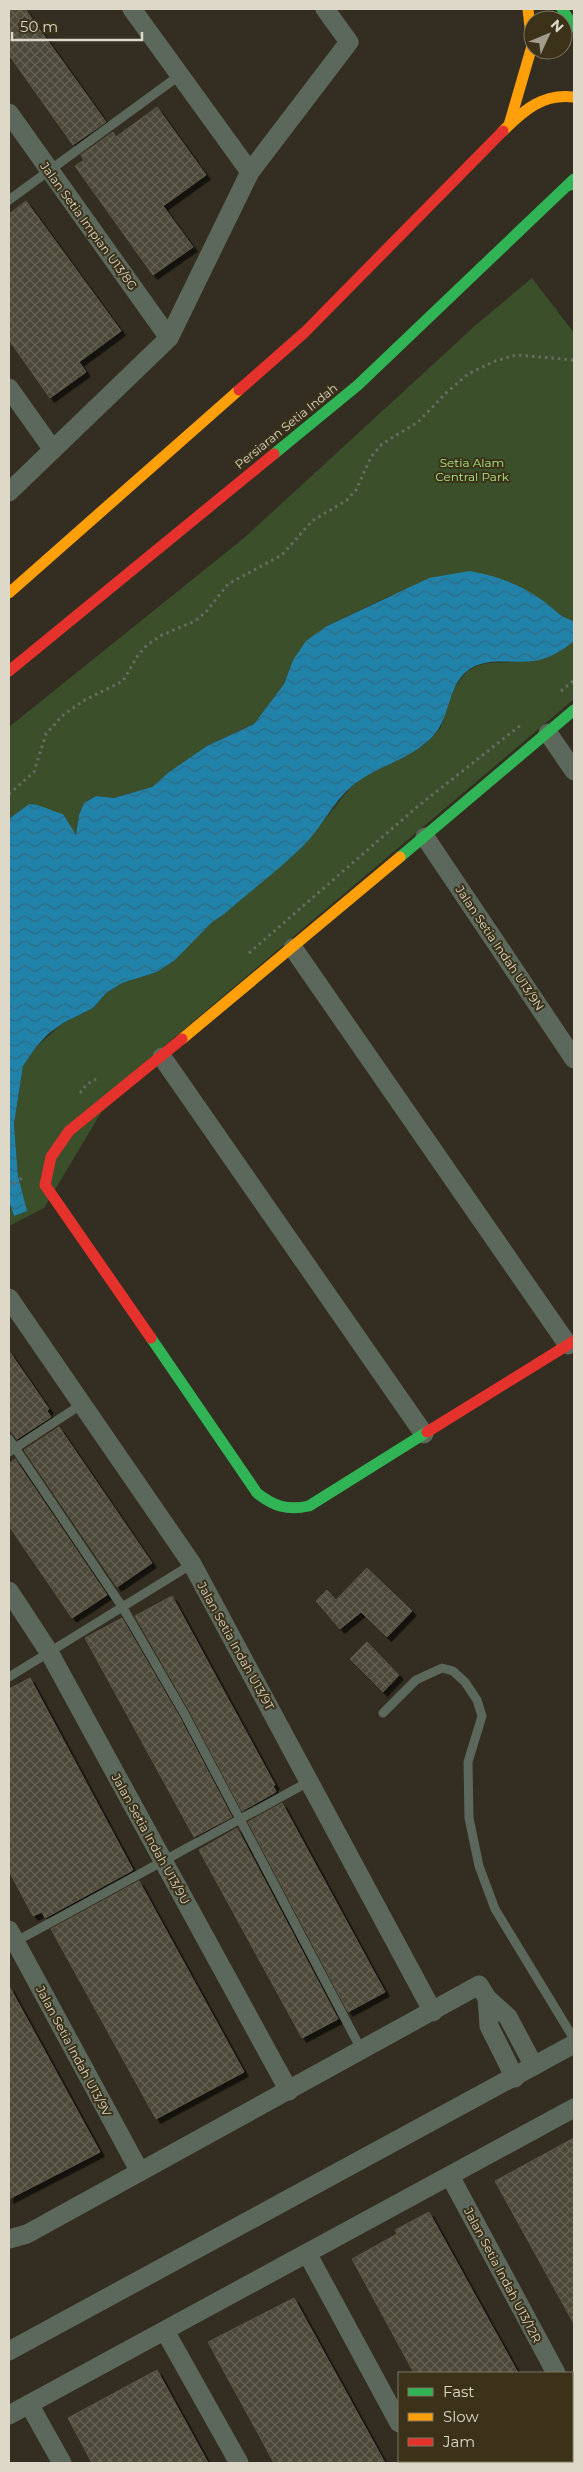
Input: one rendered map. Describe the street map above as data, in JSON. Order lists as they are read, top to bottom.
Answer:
{
  "streets": {
    "main road": ["Persiaran Setia Indah"],
    "street": [
      "Jalan Setia Impian U13/8G",
      "Jalan Setia Indah U13/9N",
      "Jalan Setia Indah U13/9T",
      "Jalan Setia Indah U13/9U",
      "Jalan Setia Indah U13/9V",
      "Jalan Setia Indah U13/12R"
    ]
  },
  "parks": ["Setia Alam Central Park"],
  "legend": ["Fast", "Slow", "Jam"],
  "scale_bar": "50 m",
  "north": "top right"
}
